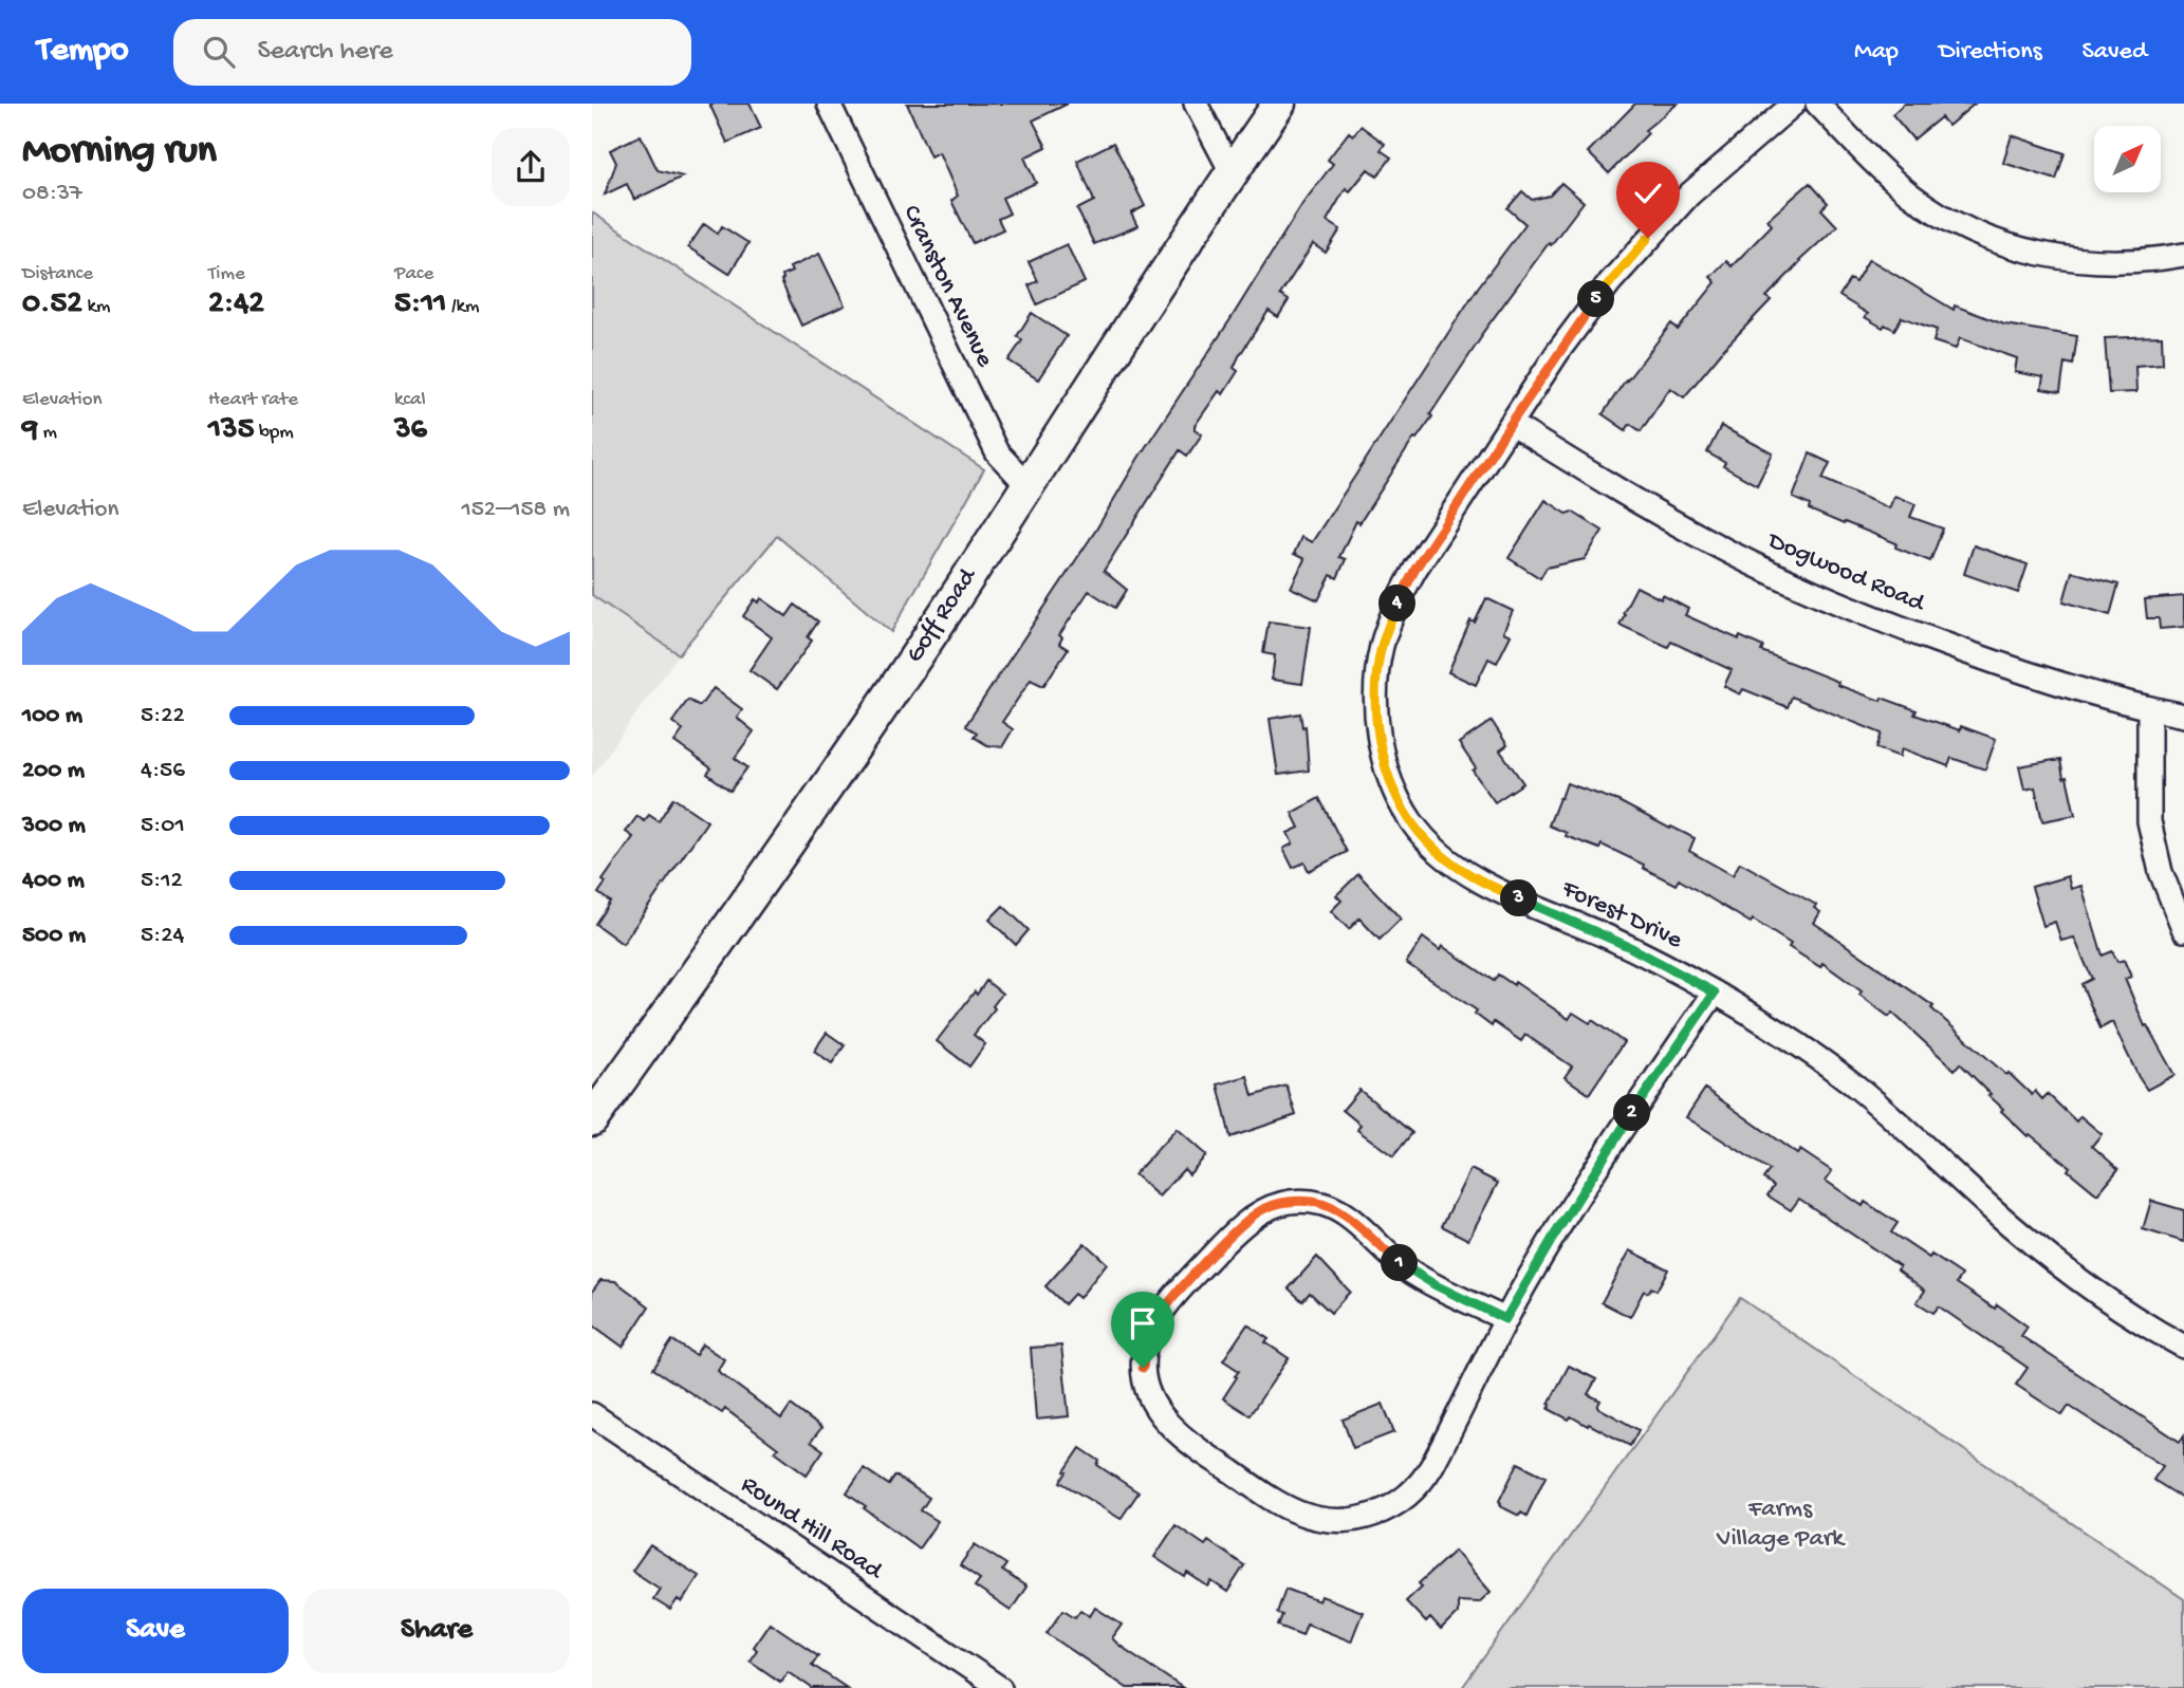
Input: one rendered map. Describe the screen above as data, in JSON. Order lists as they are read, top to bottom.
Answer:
{
  "streets": {
    "street": [
      "Cranston Avenue",
      "Dogwood Road",
      "Goff Road",
      "Forest Drive",
      "Round Hill Road"
    ]
  },
  "crossings": [
    ["Cranston Avenue", "Goff Road"],
    ["Dogwood Road", "Forest Drive"]
  ],
  "parks": ["Farms Village Park"],
  "north": "top right",
  "page": {
    "header": "Tempo",
    "search": "Search here",
    "nav": ["Map", "Directions", "Saved"],
    "heading": ["Morning run", "08:37"],
    "stats": [
      ["Distance", "0.52 km"],
      ["Time", "2:42"],
      ["Pace", "5:11 /km"],
      ["Elevation", "9 m"],
      ["Heart rate", "135 bpm"],
      ["kcal", "36"]
    ],
    "pins": [
      "5",
      "4",
      "3",
      "2",
      "1"
    ],
    "chart": ["Elevation", "152–158 m"],
    "list": [
      {
        "name": "100 m",
        "note": "5:22"
      },
      {
        "name": "200 m",
        "note": "4:56"
      },
      {
        "name": "300 m",
        "note": "5:01"
      },
      {
        "name": "400 m",
        "note": "5:12"
      },
      {
        "name": "500 m",
        "note": "5:24"
      }
    ],
    "buttons": ["Save", "Share"]
  }
}
